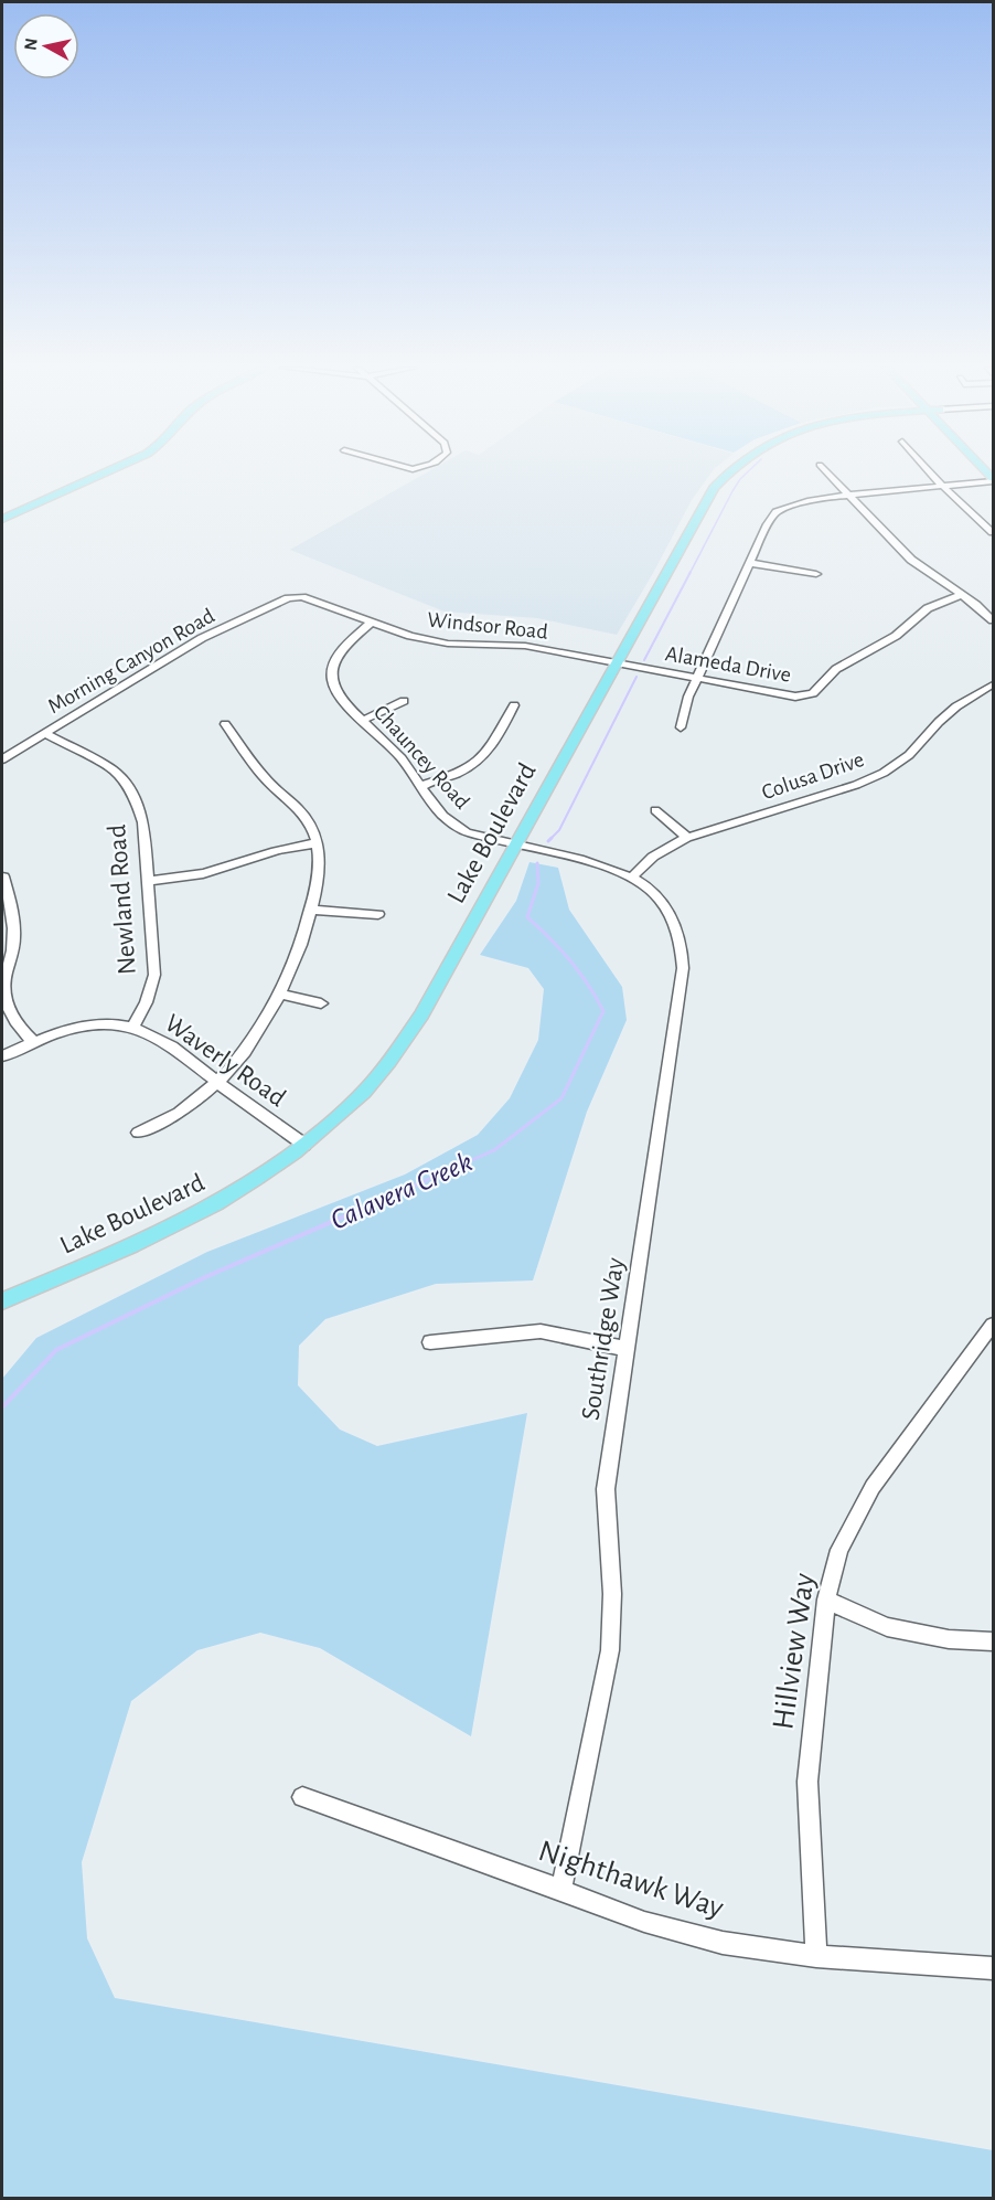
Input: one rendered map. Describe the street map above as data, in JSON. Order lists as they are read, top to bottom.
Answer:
{
  "streets": {
    "main road": ["Lake Boulevard"],
    "street": [
      "Windsor Road",
      "Morning Canyon Road",
      "Alameda Drive",
      "Chauncey Road",
      "Colusa Drive",
      "Newland Road",
      "Waverly Road",
      "Southridge Way",
      "Hillview Way",
      "Nighthawk Way"
    ]
  },
  "crossings": [
    ["Windsor Road", "Morning Canyon Road"],
    ["Windsor Road", "Alameda Drive"],
    ["Windsor Road", "Chauncey Road"],
    ["Windsor Road", "Lake Boulevard"],
    ["Morning Canyon Road", "Newland Road"],
    ["Alameda Drive", "Lake Boulevard"],
    ["Chauncey Road", "Lake Boulevard"],
    ["Chauncey Road", "Southridge Way"],
    ["Colusa Drive", "Southridge Way"],
    ["Lake Boulevard", "Waverly Road"],
    ["Newland Road", "Waverly Road"],
    ["Southridge Way", "Nighthawk Way"],
    ["Hillview Way", "Nighthawk Way"]
  ],
  "water": ["Calavera Creek"],
  "north": "left"
}
